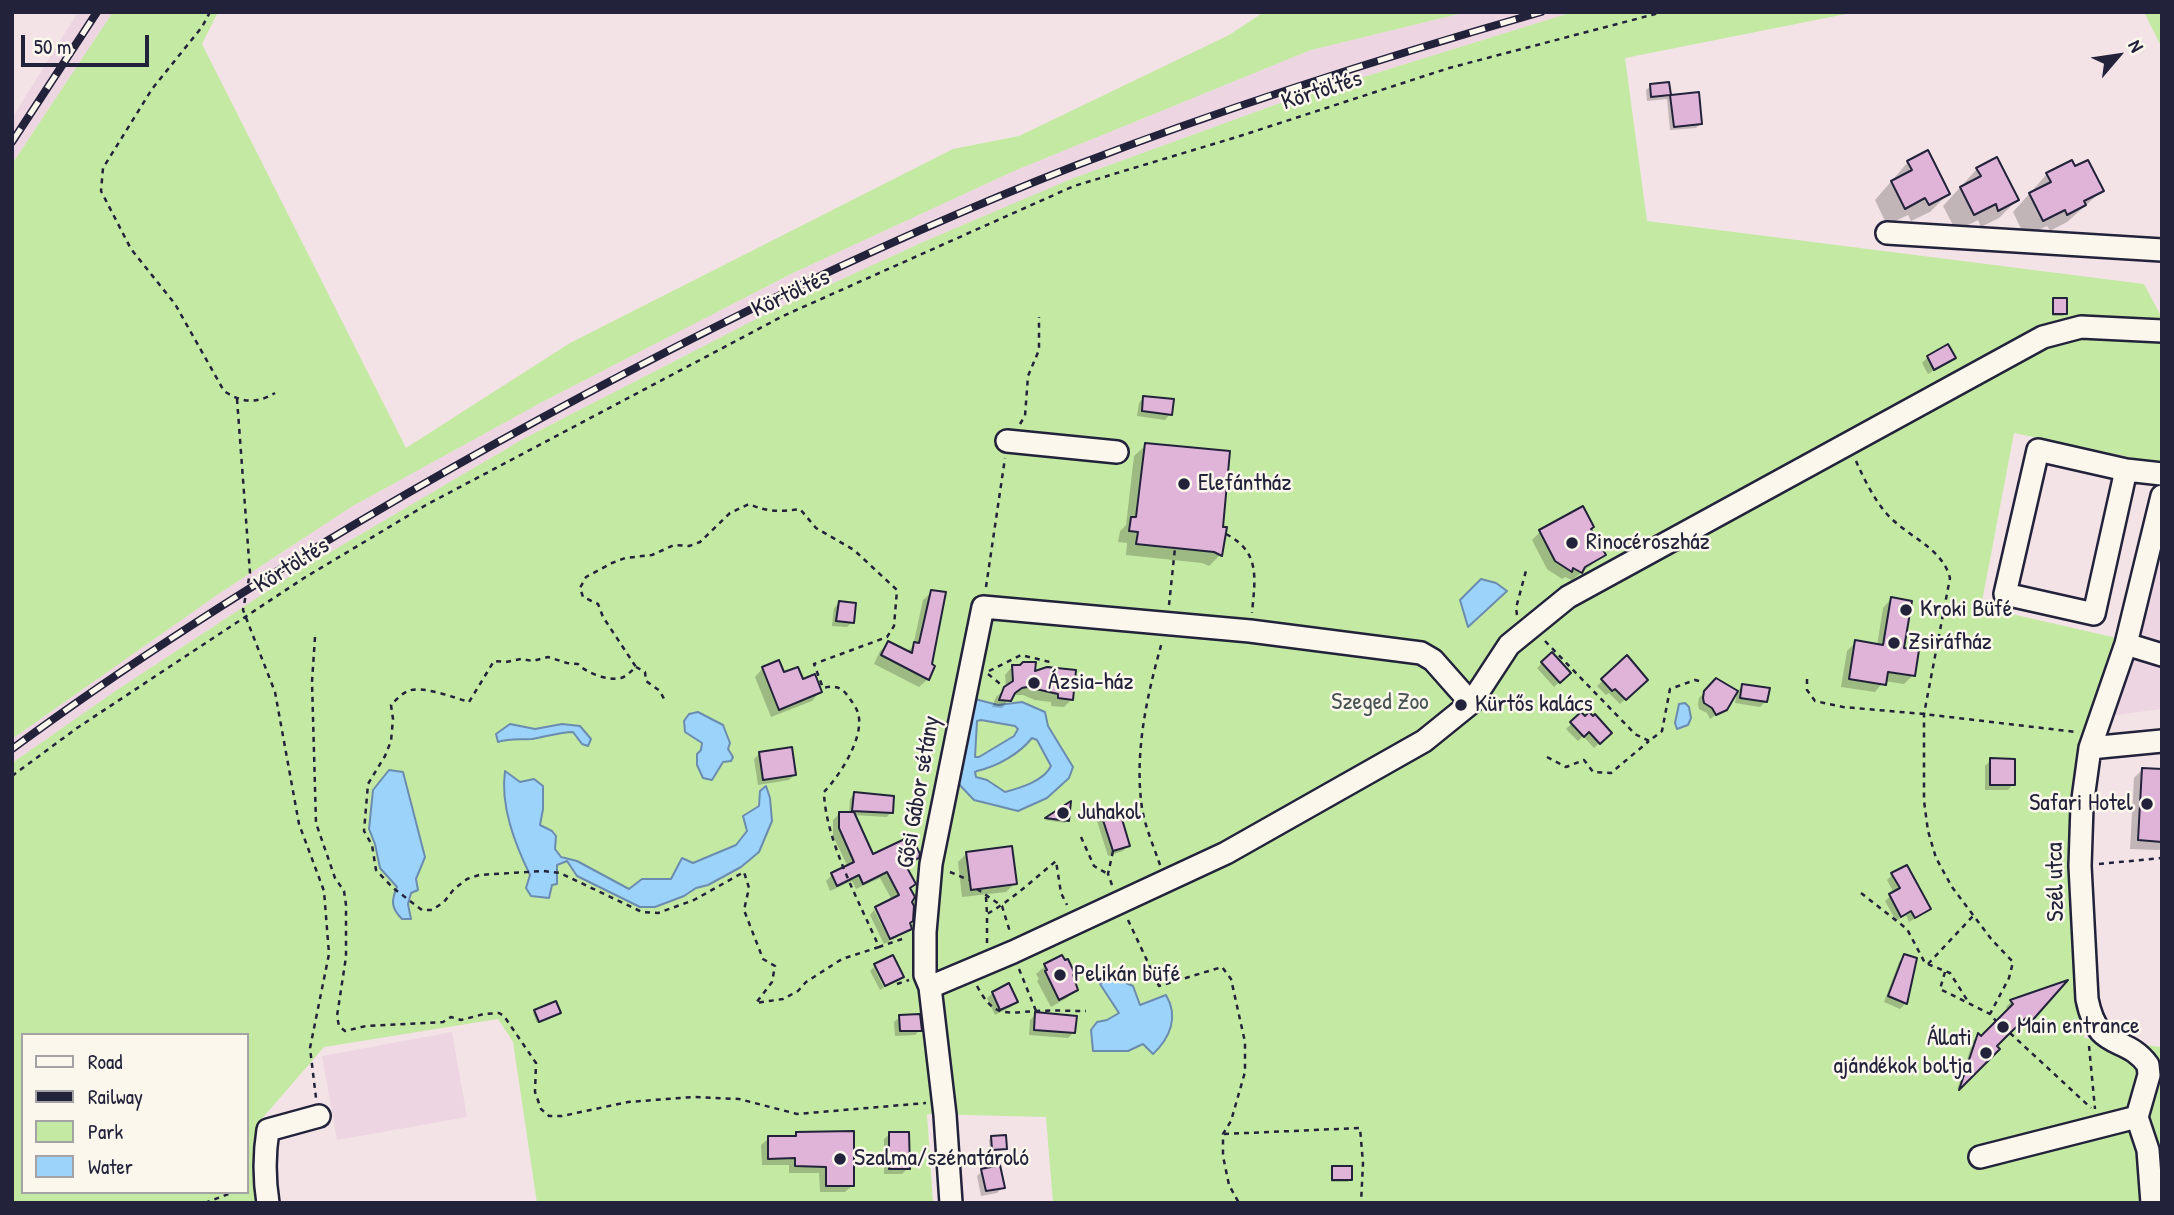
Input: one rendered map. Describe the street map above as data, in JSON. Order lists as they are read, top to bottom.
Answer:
{
  "streets": {
    "street": ["Gősi Gábor sétány", "Szél utca"],
    "path": ["Körtöltés"]
  },
  "parks": ["Szeged Zoo"],
  "places": [
    "Elefántház",
    "Rinocéroszház",
    "Kroki Büfé",
    "Zsiráfház",
    "Ázsia-ház",
    "Kürtős kalács",
    "Safari Hotel",
    "Juhakol",
    "Pelikán büfé",
    "Main entrance",
    "Állati ajándékok boltja",
    "Szalma/szénatároló"
  ],
  "legend": [
    "Road",
    "Railway",
    "Park",
    "Water"
  ],
  "scale_bar": "50 m",
  "north": "top right"
}
